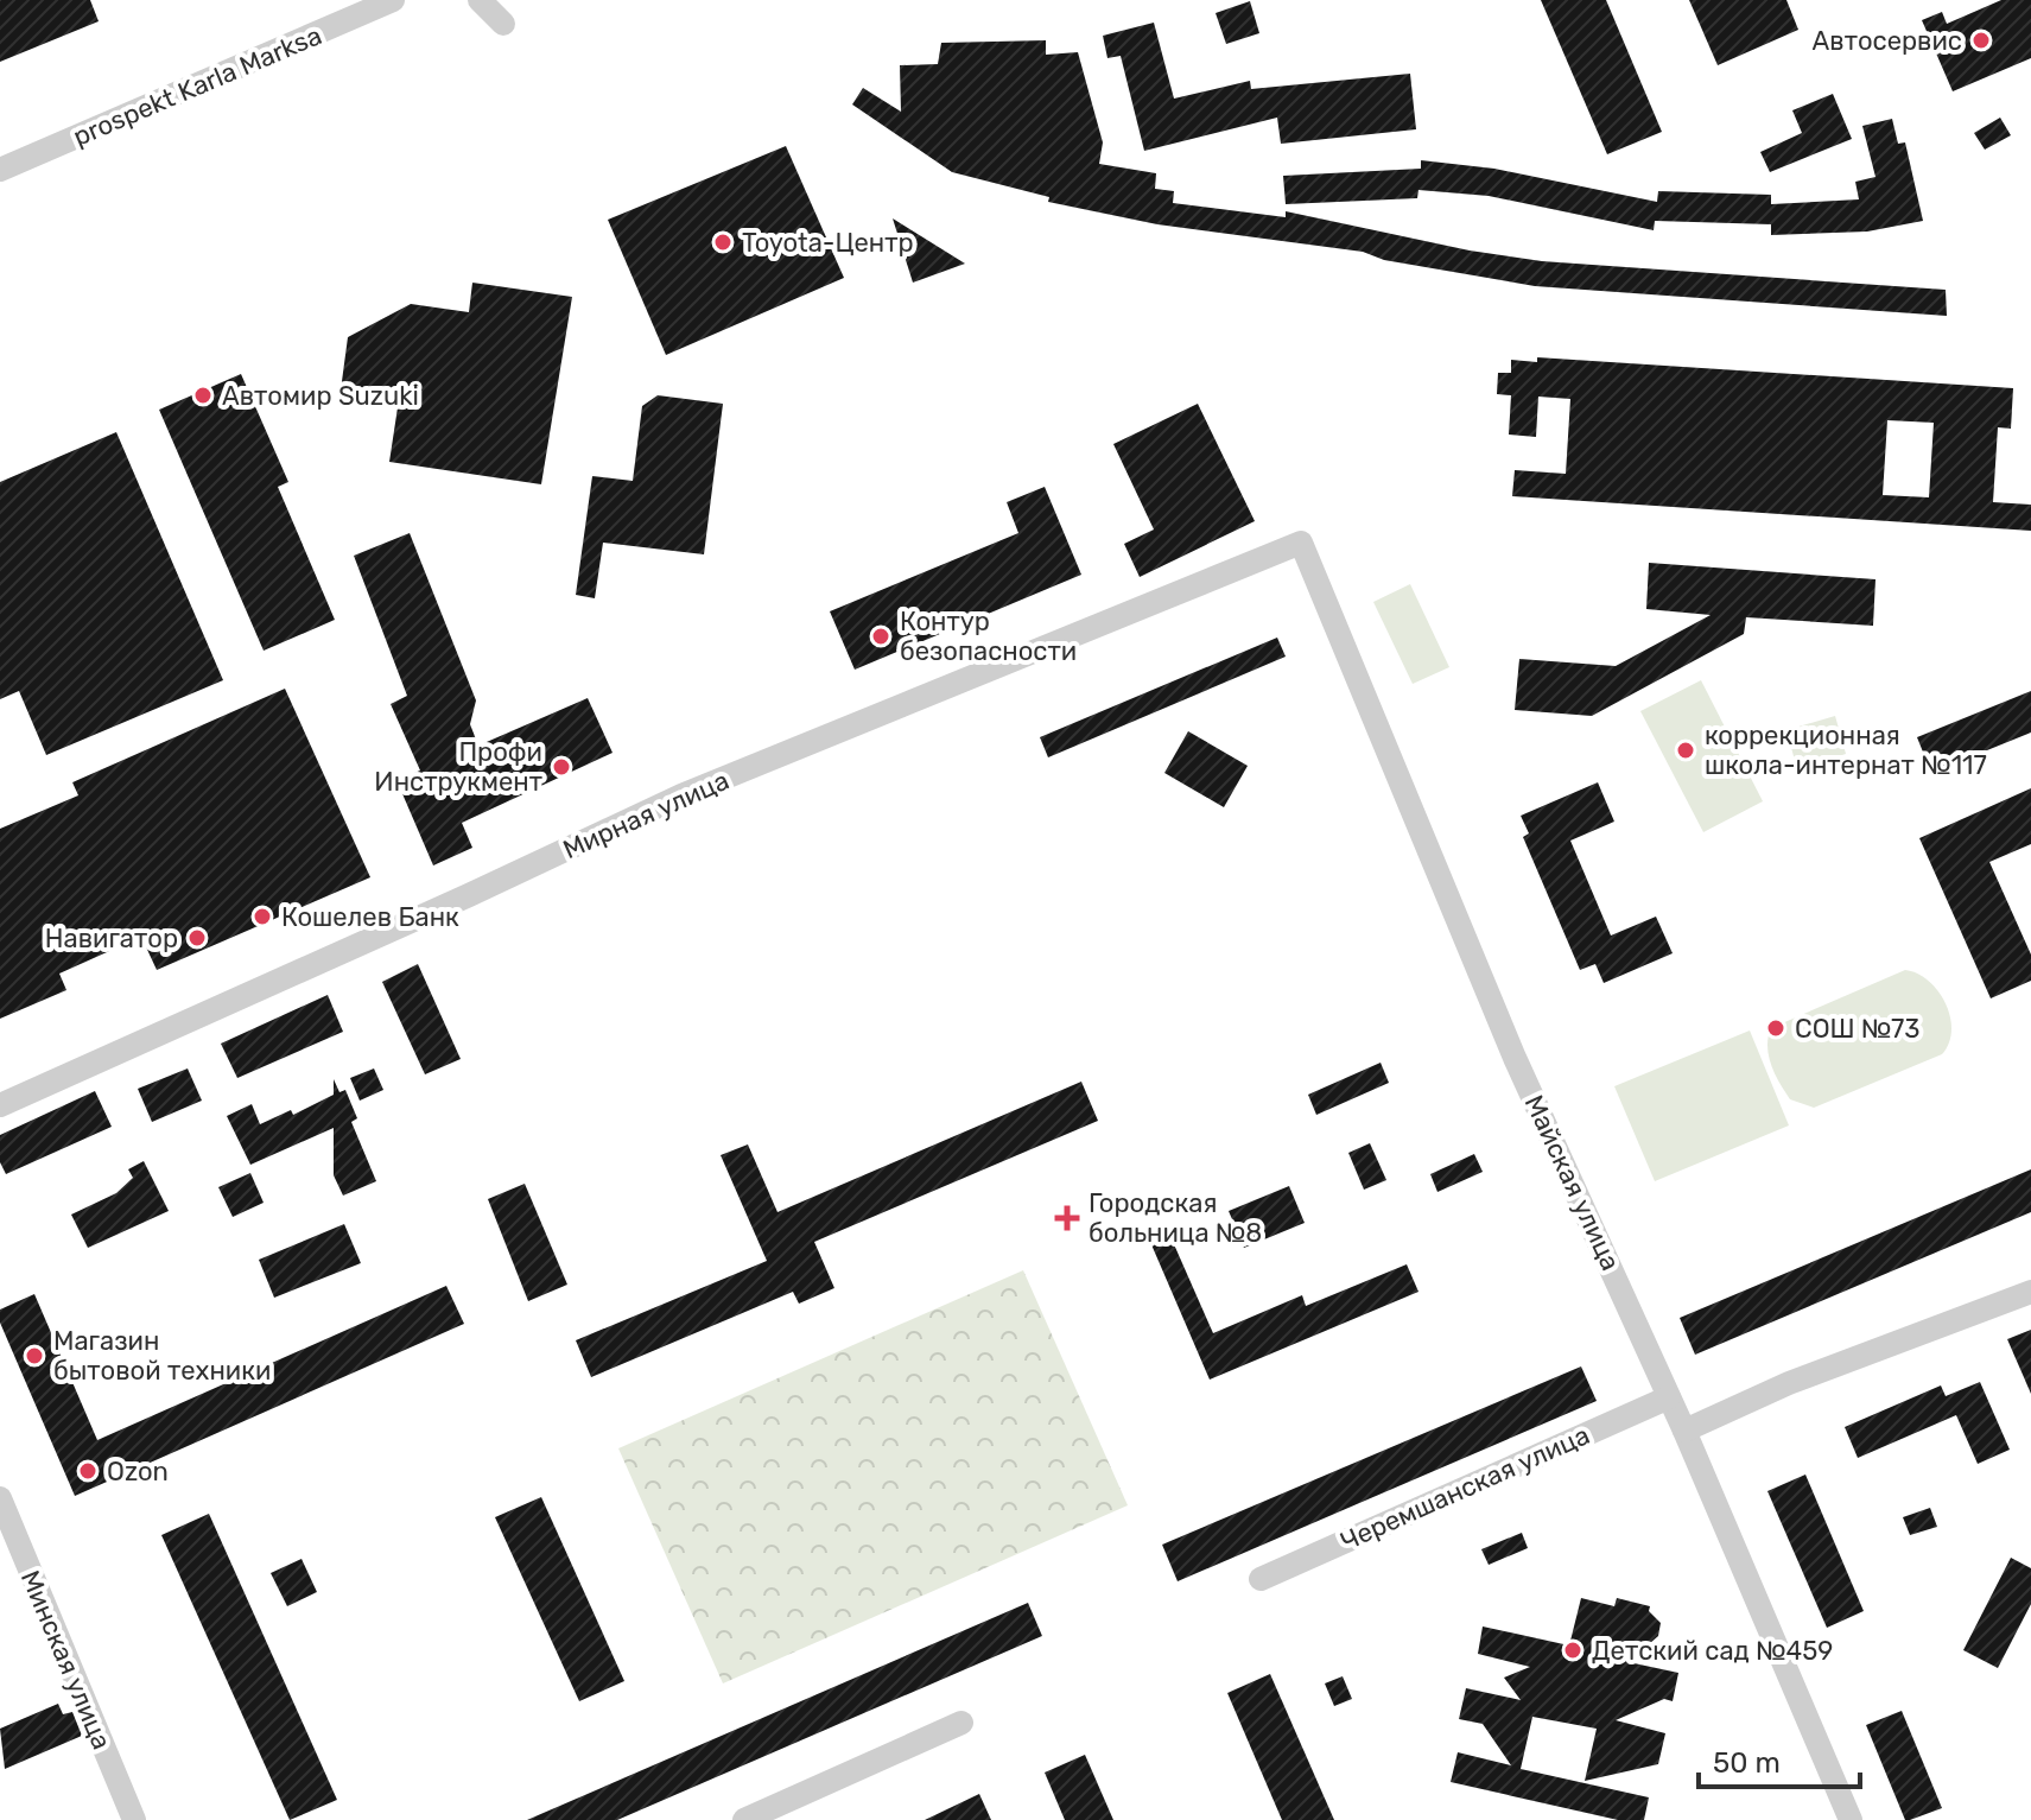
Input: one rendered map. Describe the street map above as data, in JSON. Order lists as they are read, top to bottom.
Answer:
{
  "streets": {
    "street": [
      "prospekt Karla Marksa",
      "Мирная улица",
      "Майская улица",
      "Черемшанская улица",
      "Минская улица"
    ]
  },
  "crossings": [
    ["Мирная улица", "Майская улица"],
    ["Майская улица", "Черемшанская улица"]
  ],
  "places": {
    "other": [
      "Автосервис",
      "Toyota-Центр",
      "Автомир Suzuki",
      "Контур безопасности",
      "коррекционная школа-интернат №117",
      "Профи Инструкмент",
      "Кошелев Банк",
      "Навигатор",
      "СОШ №73",
      "Магазин бытовой техники",
      "Ozon",
      "Детский сад №459"
    ],
    "health": ["Городская больница №8"]
  },
  "scale_bar": "50 m"
}
